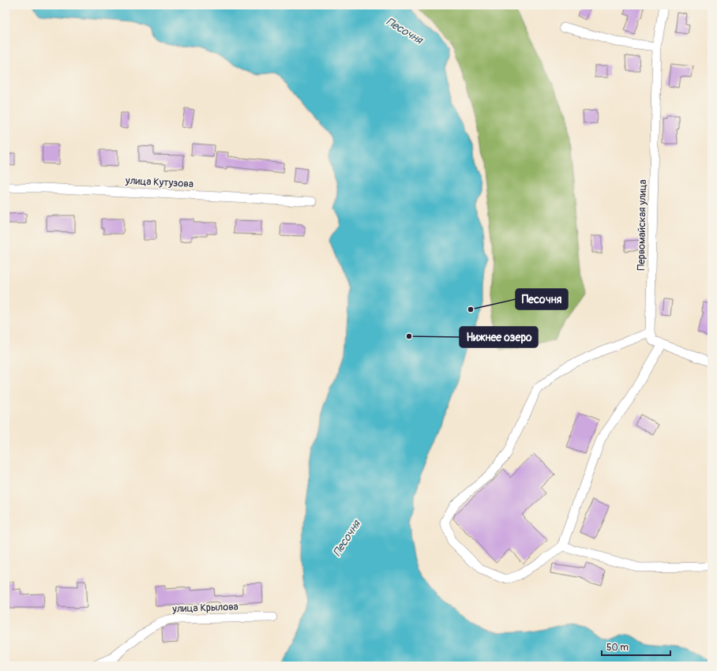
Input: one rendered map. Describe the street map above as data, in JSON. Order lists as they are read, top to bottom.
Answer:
{
  "streets": {
    "street": ["улица Кутузова", "Первомайская улица", "улица Крылова"]
  },
  "water": ["Песочня"],
  "places": ["Песочня", "Нижнее озеро"],
  "scale_bar": "50 m"
}
